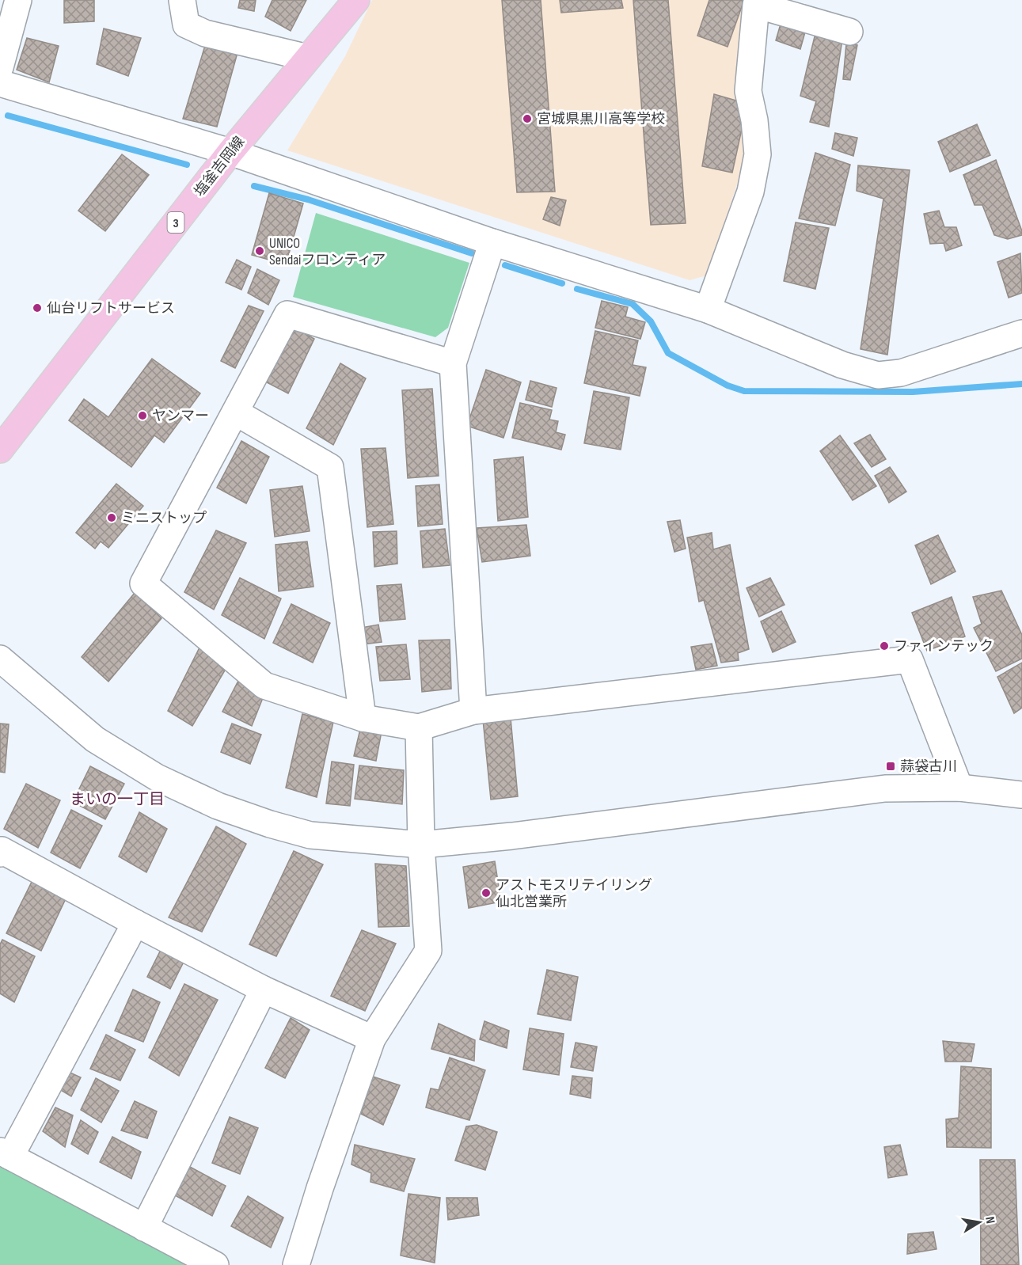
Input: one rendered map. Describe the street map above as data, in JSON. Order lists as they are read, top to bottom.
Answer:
{
  "streets": {
    "main road": ["塩釜吉岡線", "3"]
  },
  "districts": ["まいの一丁目"],
  "places": {
    "other": [
      "宮城県黒川高等学校",
      "UNICO Sendaiフロンティア",
      "仙台リフトサービス",
      "ヤンマー",
      "ミニストップ",
      "ファインテック",
      "アストモスリテイリング 仙北営業所"
    ],
    "transit": ["蒜袋古川"]
  },
  "north": "right"
}
